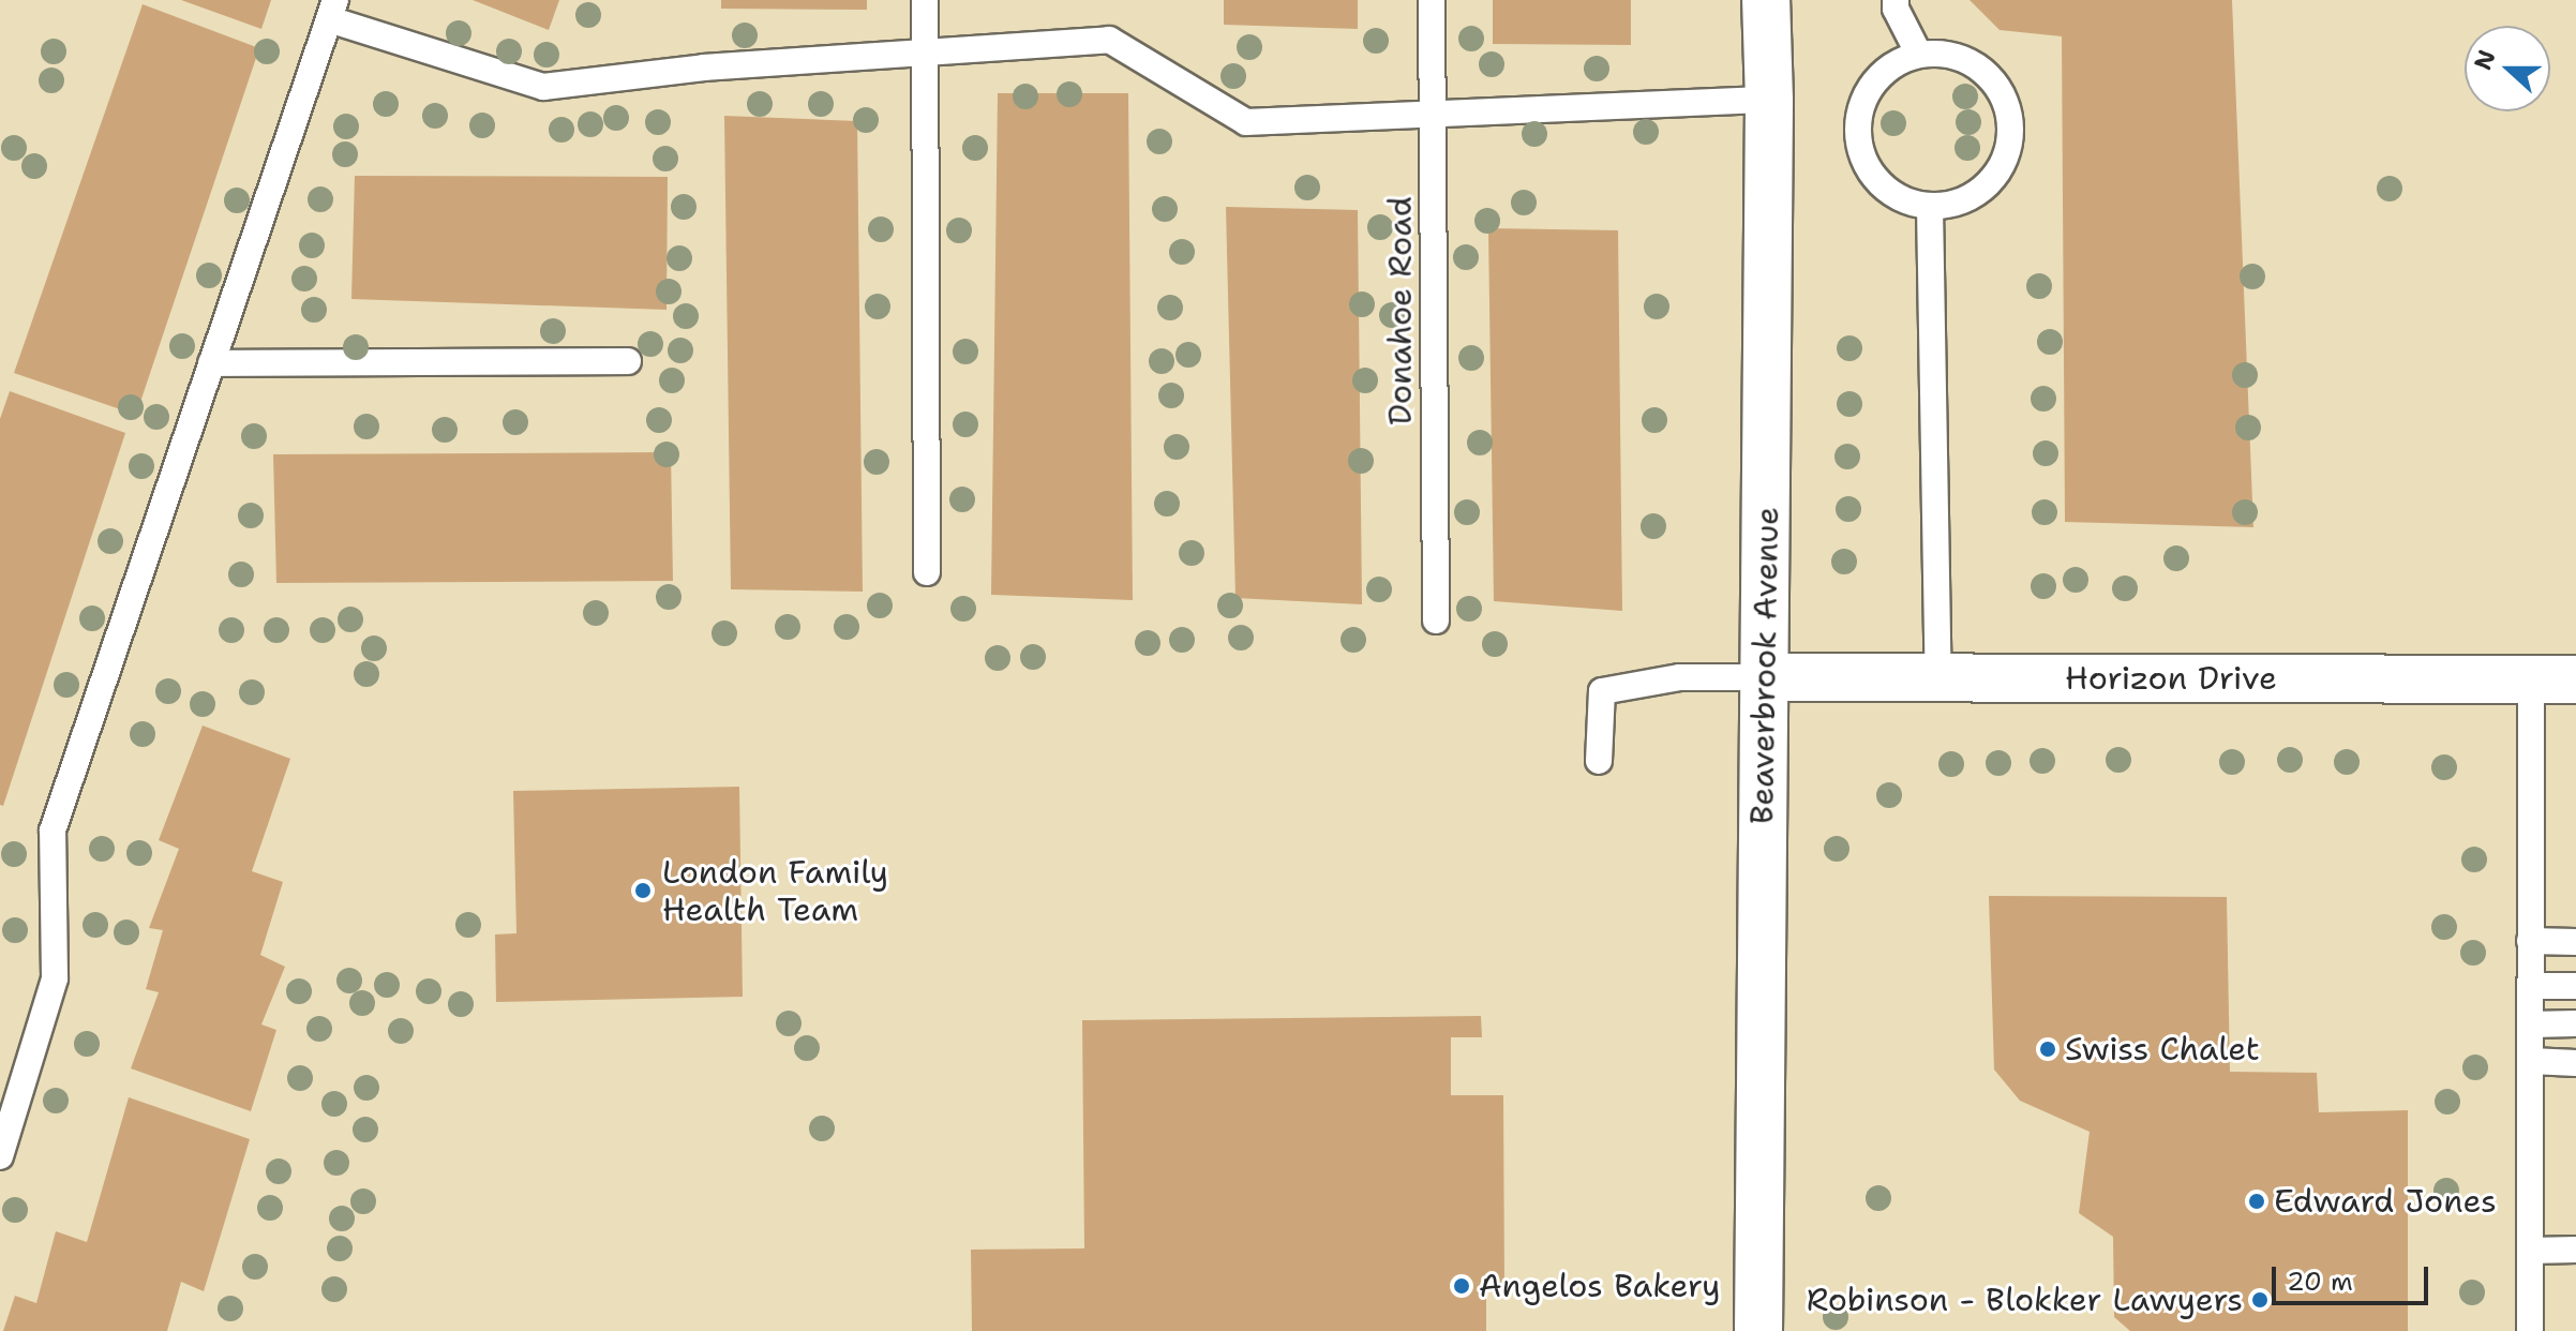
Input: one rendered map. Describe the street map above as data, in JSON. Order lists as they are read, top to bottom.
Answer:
{
  "streets": {
    "street": ["Beaverbrook Avenue", "Horizon Drive"],
    "lane": ["Donahoe Road"]
  },
  "crossings": [
    ["Beaverbrook Avenue", "Horizon Drive"]
  ],
  "places": [
    "London Family Health Team",
    "Swiss Chalet",
    "Edward Jones",
    "Angelos Bakery",
    "Robinson - Blokker Lawyers"
  ],
  "scale_bar": "20 m",
  "north": "left"
}
